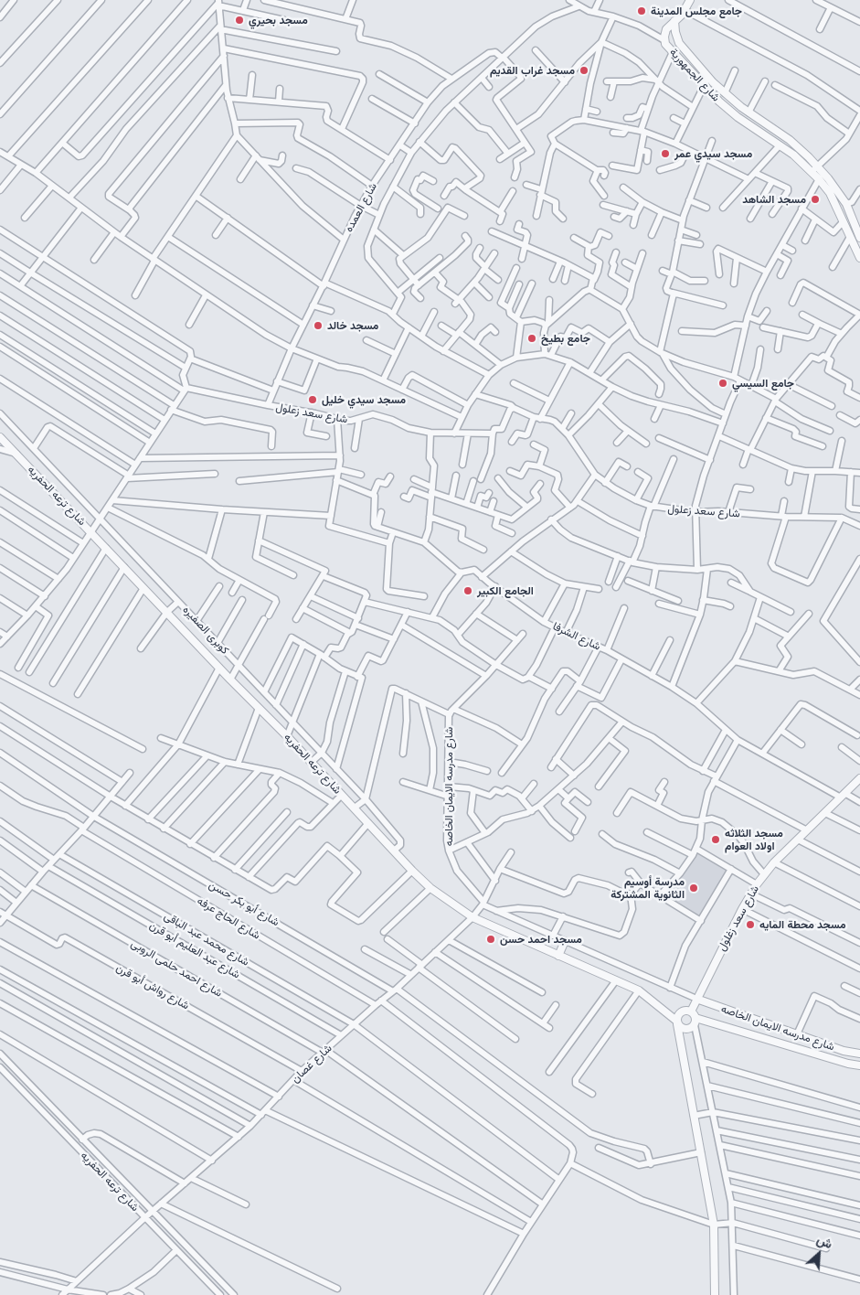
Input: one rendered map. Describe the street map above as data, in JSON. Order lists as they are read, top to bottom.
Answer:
{
  "streets": {
    "street": [
      "شارع الجمهورية",
      "شارع العمده",
      "شارع سعد زعلول",
      "شارع ترعه الحفريه",
      "كوبرى الصفيره",
      "شارع الشرفا",
      "شارع مدرسه الايمان الخاصه",
      "شارع أبو بكر حسن",
      "شارع الحاج عرفه",
      "شارع سعد زغلول",
      "شارع محمد عبد الباقى",
      "شارع عبد العليم أبو قرن",
      "شارع احمد حلمى الروبى",
      "شارع رواش أبو قرن",
      "شارع غصان"
    ]
  },
  "crossings": [
    ["شارع العمده", "شارع سعد زعلول"],
    ["شارع ترعه الحفريه", "كوبرى الصفيره"],
    ["شارع ترعه الحفريه", "شارع مدرسه الايمان الخاصه"],
    ["شارع ترعه الحفريه", "شارع سعد زغلول"],
    ["شارع ترعه الحفريه", "شارع غصان"],
    ["شارع الشرفا", "شارع سعد زغلول"],
    ["شارع مدرسه الايمان الخاصه", "شارع سعد زغلول"],
    ["شارع مدرسه الايمان الخاصه", "شارع غصان"],
    ["شارع أبو بكر حسن", "شارع غصان"],
    ["شارع الحاج عرفه", "شارع غصان"],
    ["شارع محمد عبد الباقى", "شارع غصان"],
    ["شارع عبد العليم أبو قرن", "شارع غصان"],
    ["شارع احمد حلمى الروبى", "شارع غصان"],
    ["شارع رواش أبو قرن", "شارع غصان"]
  ],
  "places": [
    "جامع مجلس المدينة",
    "مسجد بحيري",
    "مسجد غراب القديم",
    "مسجد سيدي عمر",
    "مسجد الشاهد",
    "مسجد خالد",
    "جامع بطيخ",
    "جامع السيسي",
    "مسجد سيدي خليل",
    "الجامع الكبير",
    "مسجد الثلاثه اولاد العوام",
    "مدرسة أوسيم الثانوية المشتركة",
    "مسجد محطة المايه",
    "مسجد احمد حسن"
  ],
  "north": "top right"
}
